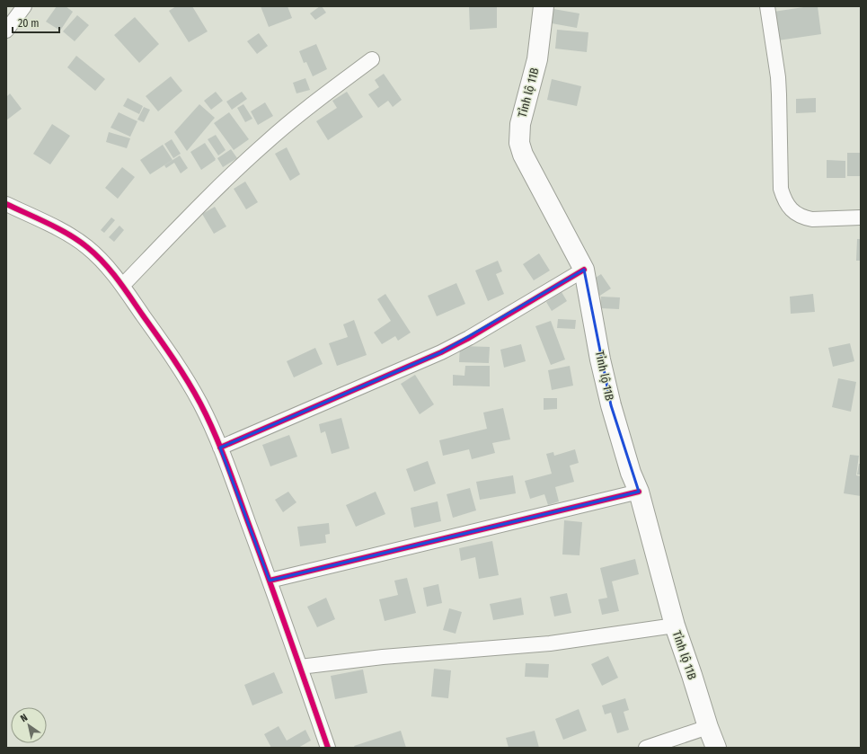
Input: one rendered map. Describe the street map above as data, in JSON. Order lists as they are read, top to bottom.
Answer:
{
  "streets": {
    "main road": ["Tỉnh lộ 11B"]
  },
  "scale_bar": "20 m",
  "north": "top left"
}
